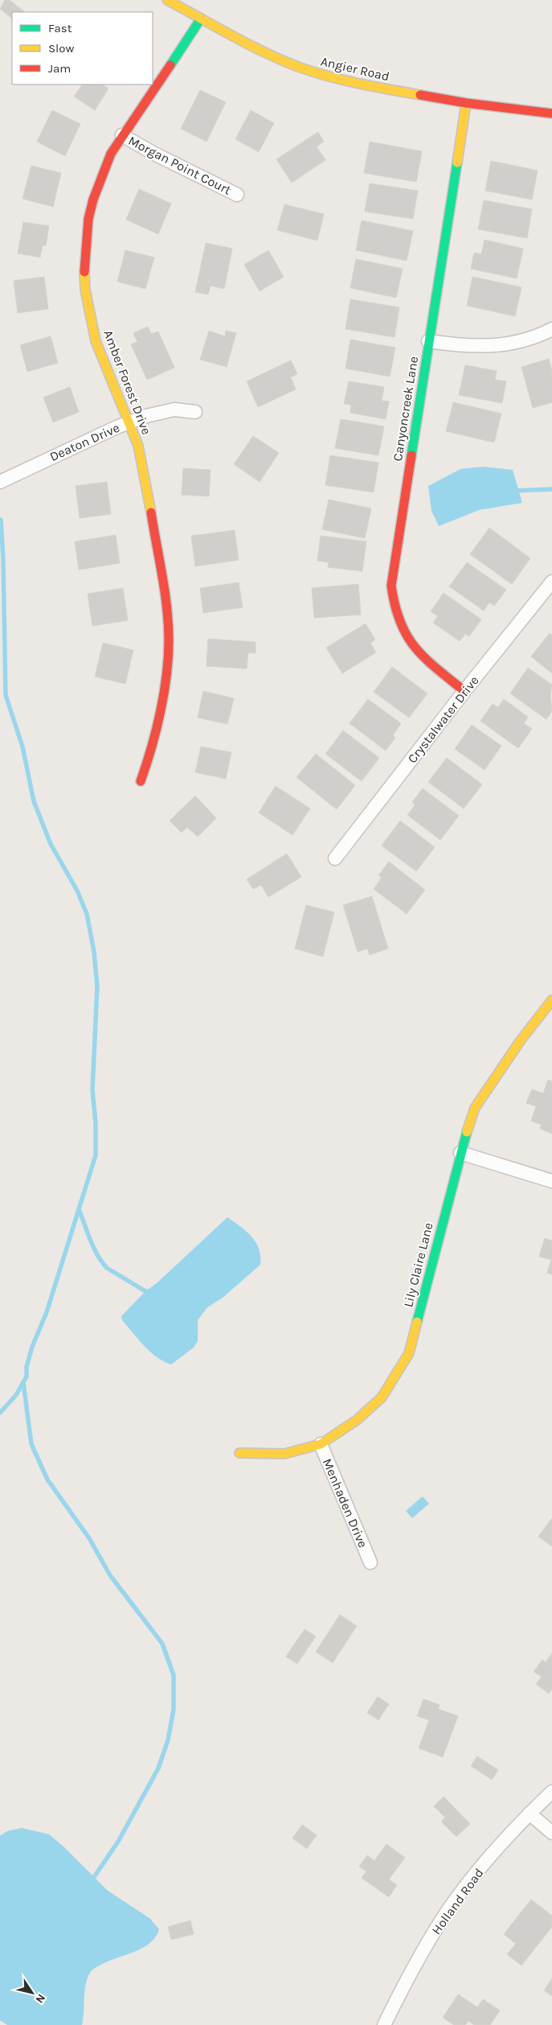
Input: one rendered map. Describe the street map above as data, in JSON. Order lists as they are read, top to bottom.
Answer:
{
  "streets": {
    "street": [
      "Angier Road",
      "Morgan Point Court",
      "Amber Forest Drive",
      "Canyoncreek Lane",
      "Deaton Drive",
      "Crystalwater Drive",
      "Lily Claire Lane",
      "Menhaden Drive",
      "Holland Road"
    ]
  },
  "crossings": [
    ["Angier Road", "Amber Forest Drive"],
    ["Angier Road", "Canyoncreek Lane"],
    ["Morgan Point Court", "Amber Forest Drive"],
    ["Amber Forest Drive", "Deaton Drive"],
    ["Canyoncreek Lane", "Crystalwater Drive"],
    ["Lily Claire Lane", "Menhaden Drive"]
  ],
  "legend": ["Fast", "Slow", "Jam"],
  "north": "bottom right"
}
